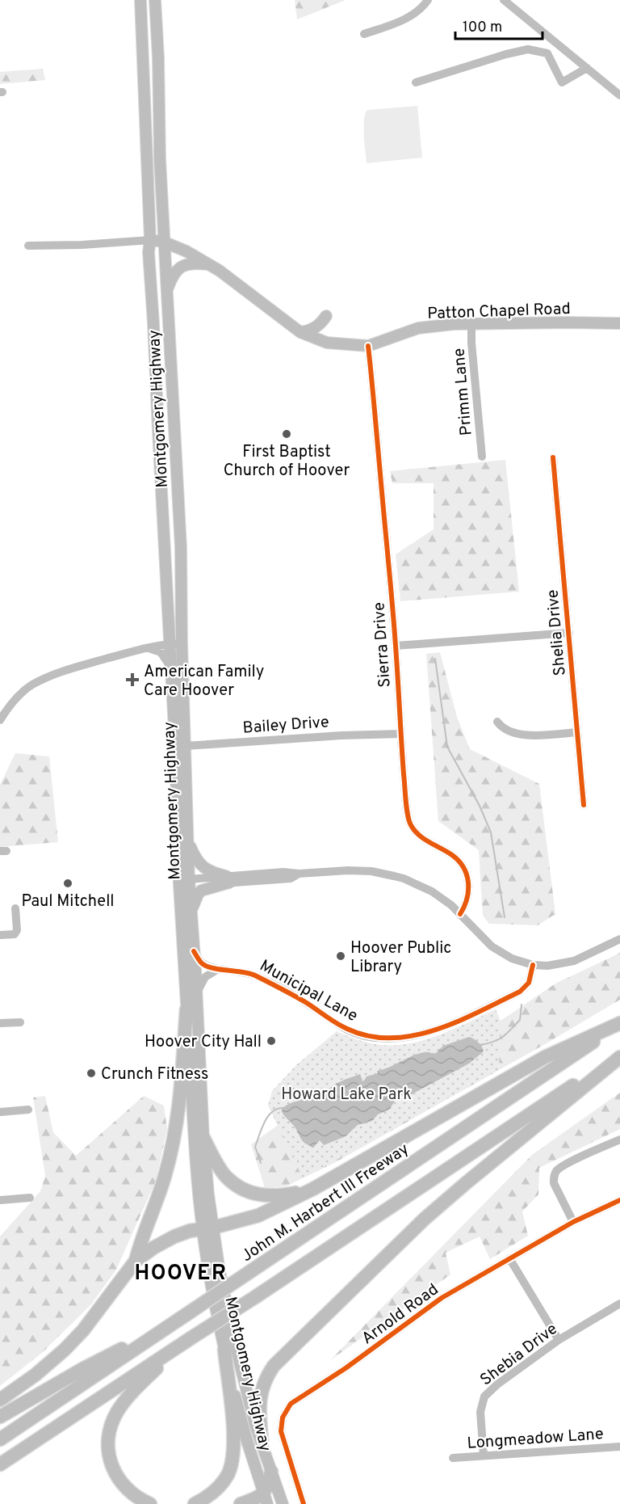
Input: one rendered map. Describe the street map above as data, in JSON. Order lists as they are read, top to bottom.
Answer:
{
  "streets": {
    "highway": ["John M. Harbert III Freeway"],
    "main road": ["Patton Chapel Road", "Montgomery Highway"],
    "street": [
      "Primm Lane",
      "Shelia Drive",
      "Sierra Drive",
      "Bailey Drive",
      "Municipal Lane",
      "Arnold Road",
      "Shebia Drive",
      "Longmeadow Lane"
    ]
  },
  "crossings": [
    ["Patton Chapel Road", "Primm Lane"],
    ["Patton Chapel Road", "Montgomery Highway"],
    ["Patton Chapel Road", "Sierra Drive"],
    ["Montgomery Highway", "Bailey Drive"],
    ["Montgomery Highway", "Municipal Lane"],
    ["Sierra Drive", "Bailey Drive"],
    ["Shebia Drive", "Longmeadow Lane"]
  ],
  "districts": ["HOOVER"],
  "parks": ["Howard Lake Park"],
  "places": {
    "other": [
      "First Baptist Church of Hoover",
      "Paul Mitchell",
      "Hoover Public Library",
      "Hoover City Hall",
      "Crunch Fitness"
    ],
    "health": ["American Family Care Hoover"]
  },
  "scale_bar": "100 m"
}
